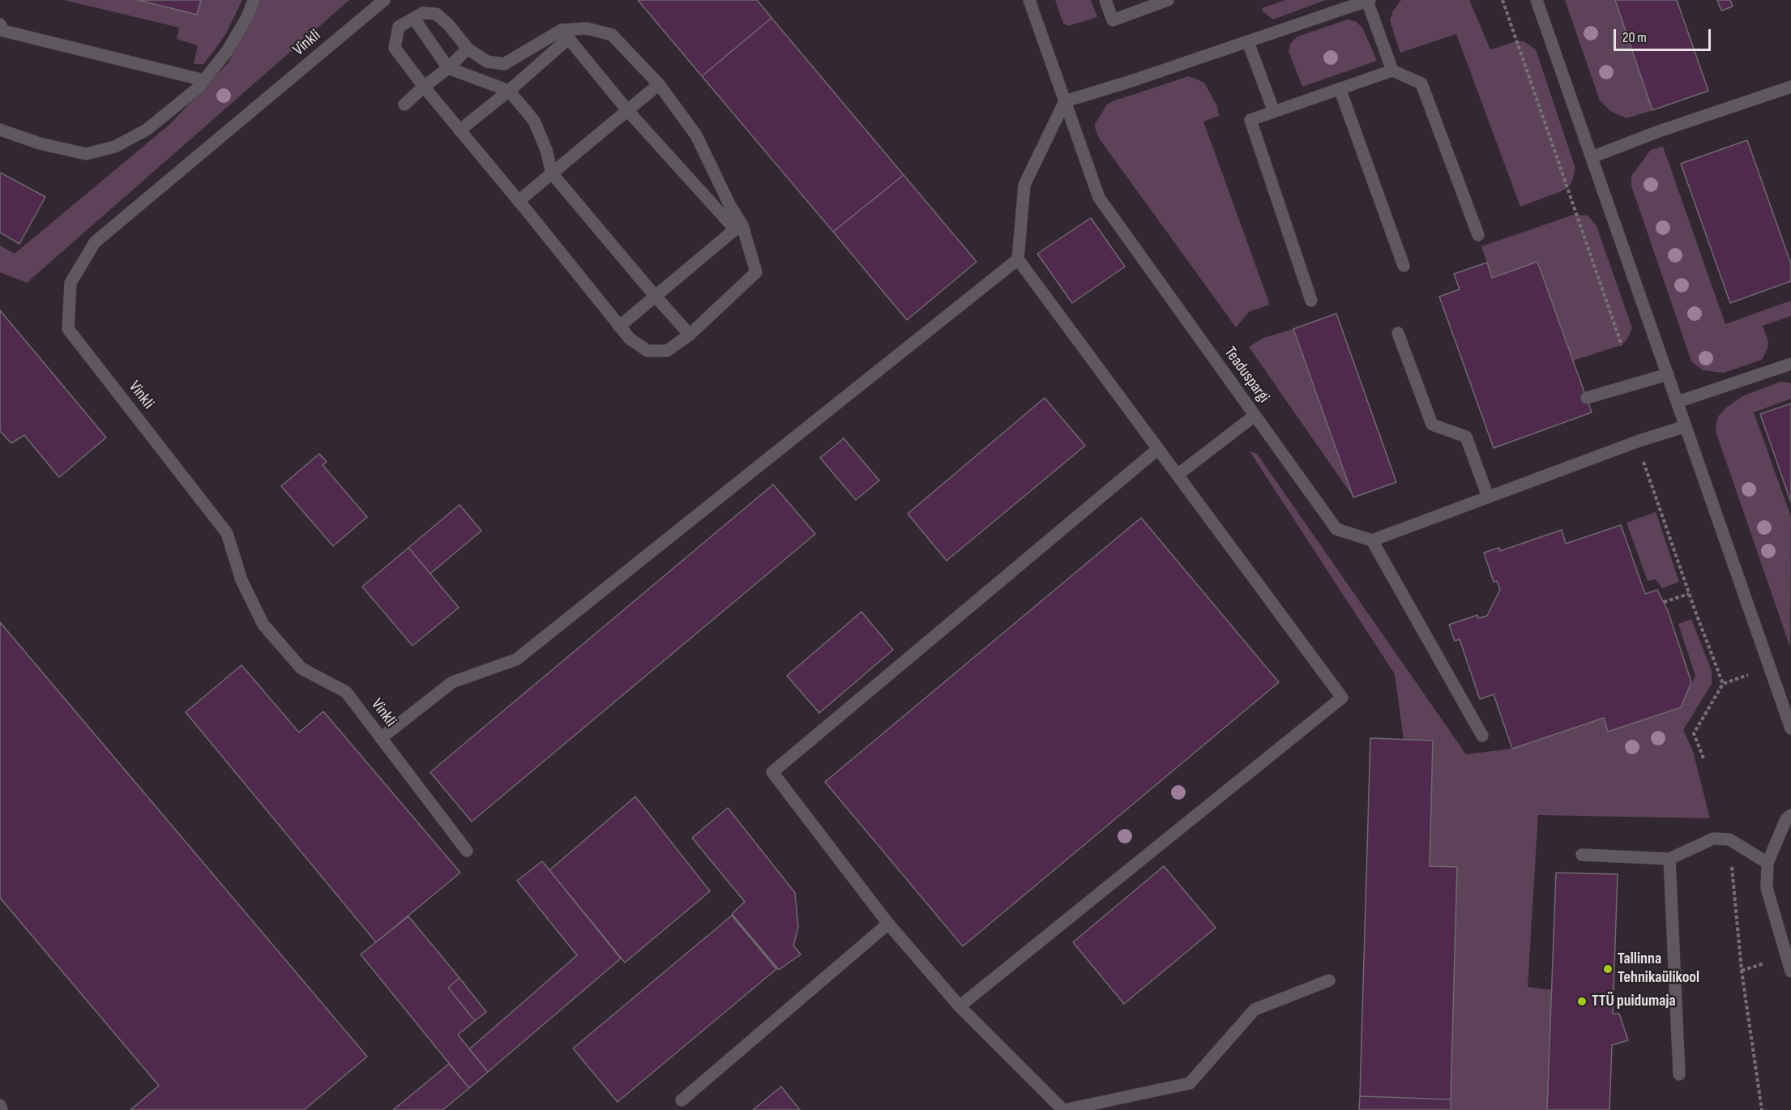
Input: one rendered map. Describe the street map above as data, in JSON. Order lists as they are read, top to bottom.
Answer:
{
  "streets": {
    "street": ["Vinkli", "Teaduspargi"]
  },
  "places": ["Tallinna Tehnikaülikool", "TTÜ puidumaja"],
  "scale_bar": "20 m"
}
